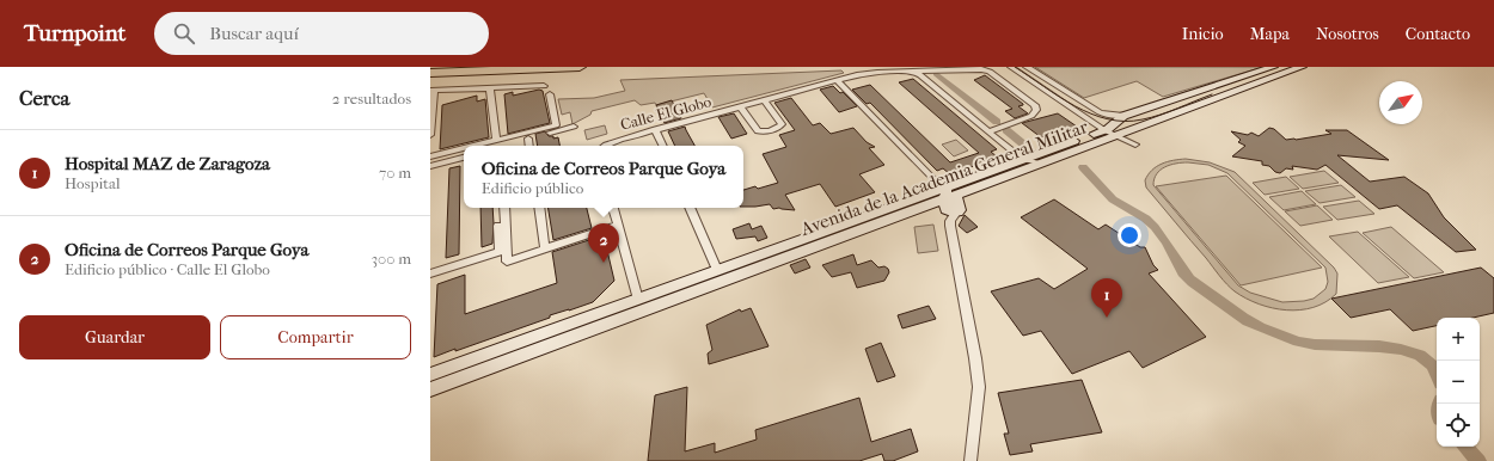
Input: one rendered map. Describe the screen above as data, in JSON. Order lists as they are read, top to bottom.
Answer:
{
  "streets": {
    "main road": ["Avenida de la Academia General Militar"],
    "street": ["Calle El Globo"]
  },
  "north": "top right",
  "page": {
    "header": "Turnpoint",
    "search": "Buscar aquí",
    "nav": [
      "Inicio",
      "Mapa",
      "Nosotros",
      "Contacto"
    ],
    "heading": ["Cerca", "2 resultados"],
    "list": [
      {
        "mark": "1",
        "name": "Hospital MAZ de Zaragoza",
        "note": "Hospital",
        "value": "70 m"
      },
      {
        "mark": "2",
        "name": "Oficina de Correos Parque Goya",
        "note": "Edificio público · Calle El Globo",
        "value": "300 m"
      }
    ],
    "popup": ["Oficina de Correos Parque Goya", "Edificio público"],
    "pins": ["2", "1"],
    "buttons": ["Guardar", "Compartir"],
    "map_buttons": ["+", "−"]
  }
}
